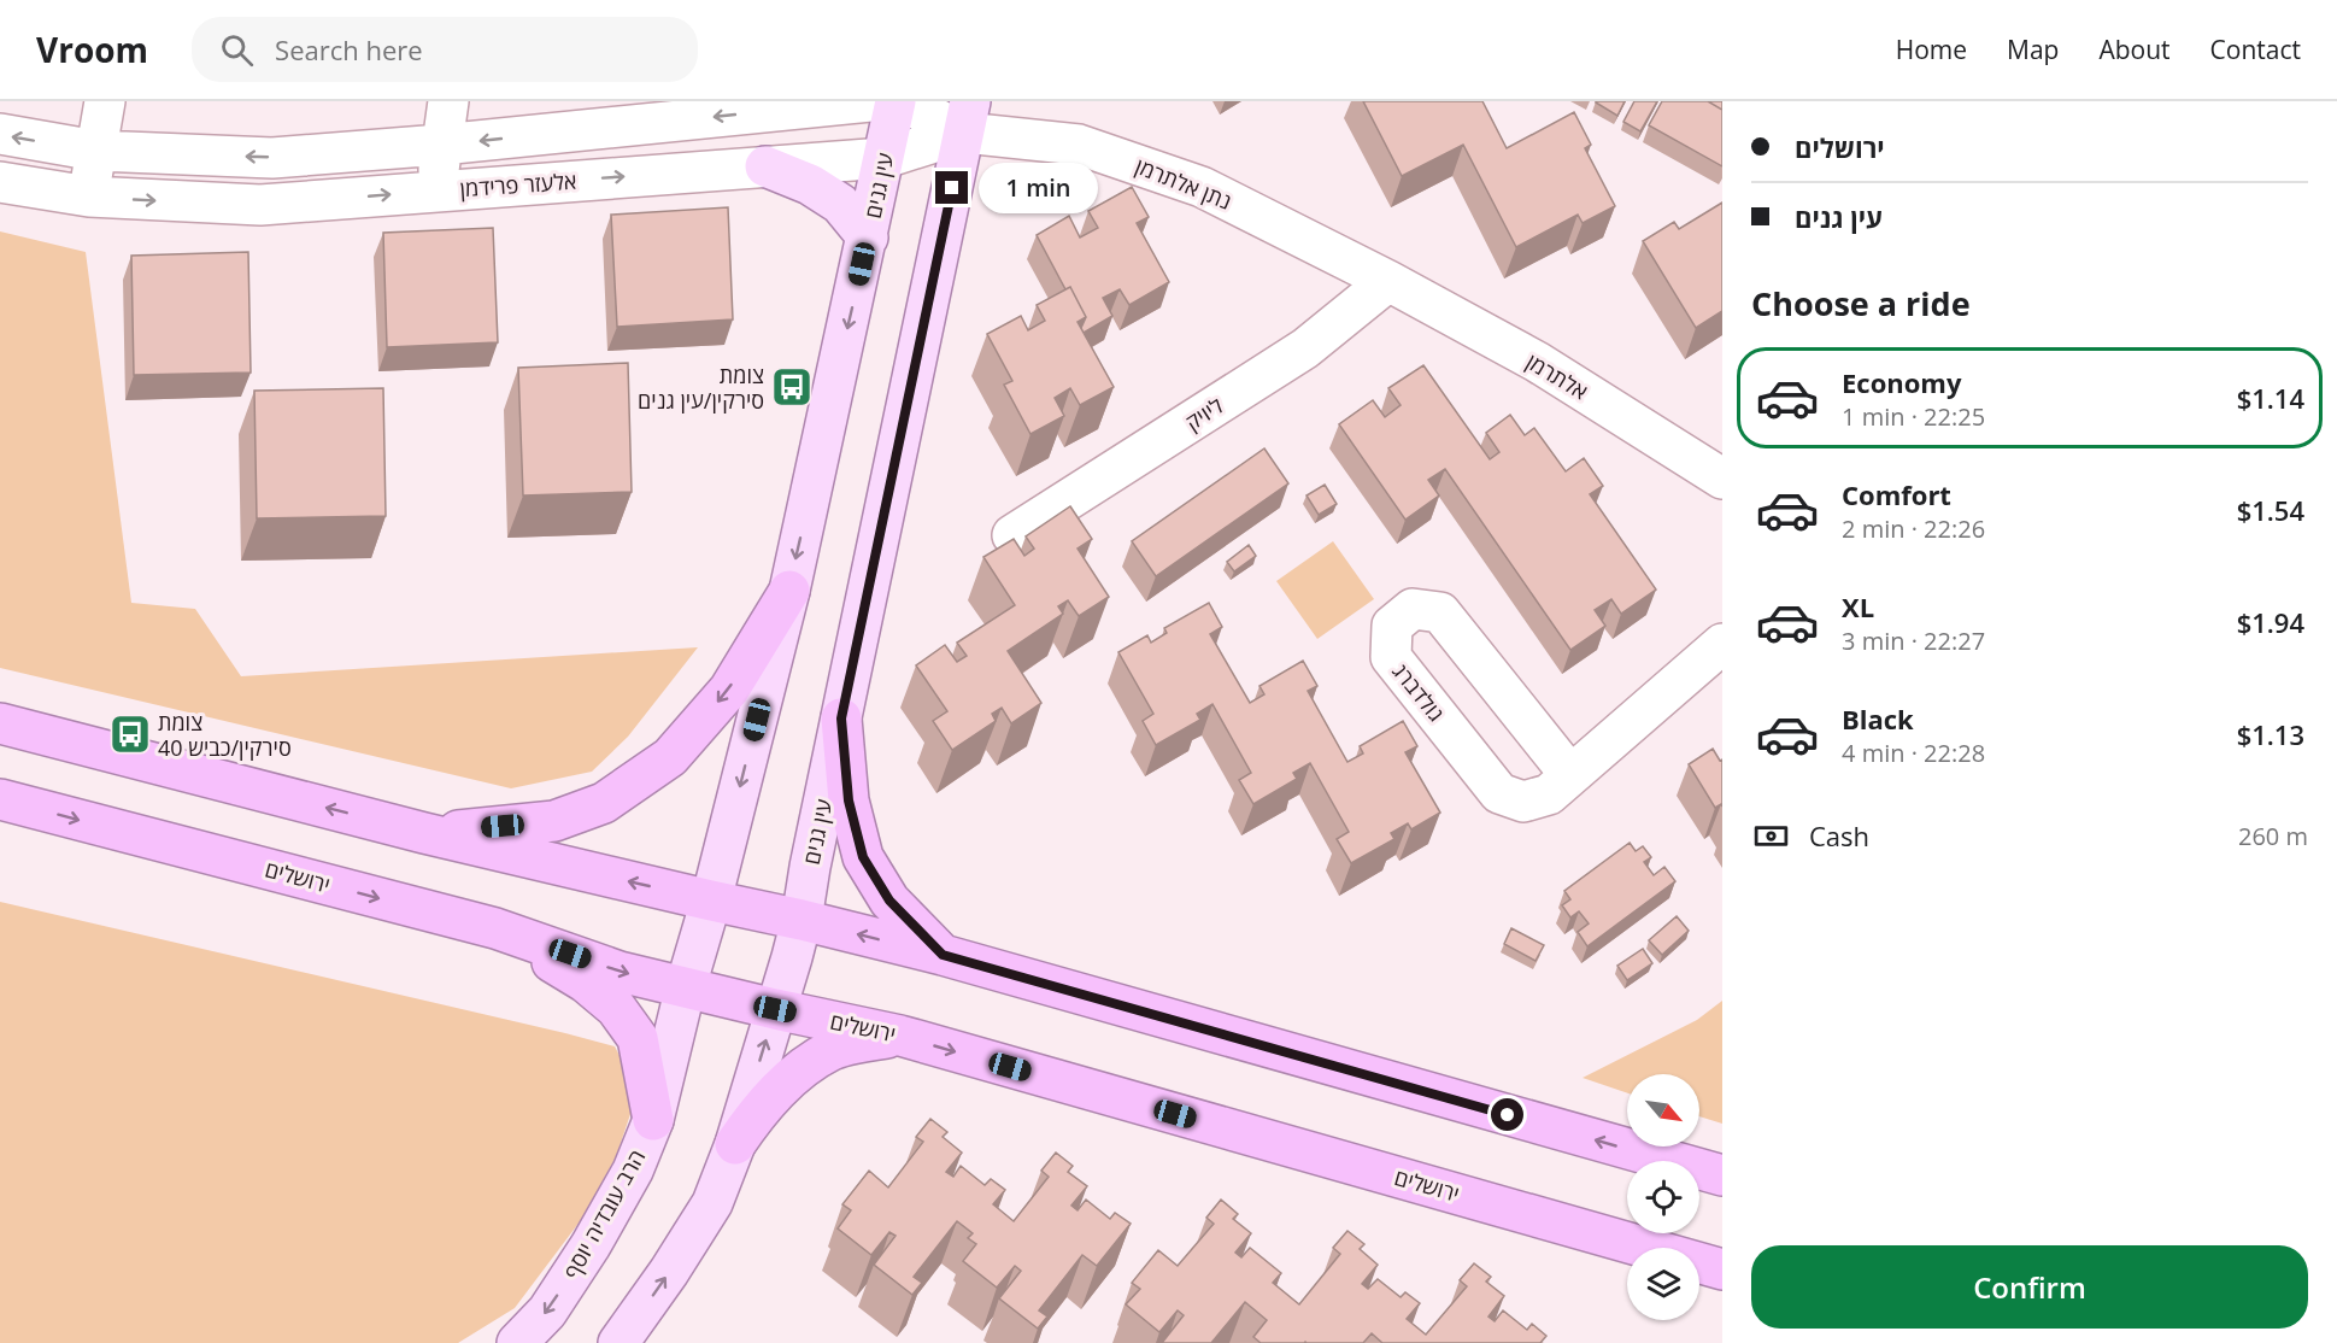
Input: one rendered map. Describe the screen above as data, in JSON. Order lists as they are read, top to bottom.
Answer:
{
  "streets": {
    "highway": ["ירושלים"],
    "main road": ["עין גנים", "הרב עובדיה יוסף"],
    "street": [
      "נתן אלתרמן",
      "אלעזר פרידמן",
      "אלתרמן",
      "ליויק",
      "גולדברג"
    ]
  },
  "crossings": [
    ["נתן אלתרמן", "אלעזר פרידמן"],
    ["נתן אלתרמן", "עין גנים"],
    ["נתן אלתרמן", "אלתרמן"],
    ["נתן אלתרמן", "ליויק"],
    ["אלעזר פרידמן", "עין גנים"],
    ["עין גנים", "ירושלים"],
    ["עין גנים", "הרב עובדיה יוסף"],
    ["אלתרמן", "ליויק"],
    ["ירושלים", "הרב עובדיה יוסף"]
  ],
  "places": {
    "bus stop": ["צומת סירקין/עין גנים", "צומת סירקין/כביש 40"]
  },
  "north": "bottom right",
  "page": {
    "header": "Vroom",
    "search": "Search here",
    "nav": [
      "Home",
      "Map",
      "About",
      "Contact"
    ],
    "banner": ["ירושלים", "עין גנים"],
    "bubble": "1 min",
    "heading": "Choose a ride",
    "list": [
      {
        "name": "Economy",
        "note": "1 min · 22:25",
        "value": "$1.14"
      },
      {
        "name": "Comfort",
        "note": "2 min · 22:26",
        "value": "$1.54"
      },
      {
        "name": "XL",
        "note": "3 min · 22:27",
        "value": "$1.94"
      },
      {
        "name": "Black",
        "note": "4 min · 22:28",
        "value": "$1.13"
      }
    ],
    "pay": ["Cash", "260 m"],
    "buttons": "Confirm"
  }
}
